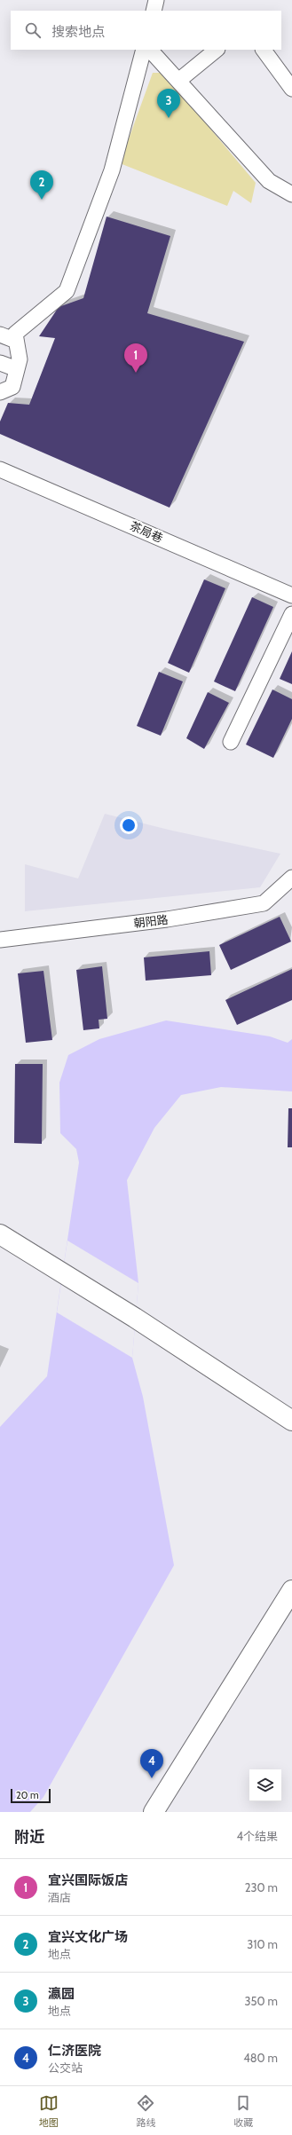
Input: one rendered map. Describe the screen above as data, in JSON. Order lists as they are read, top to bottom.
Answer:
{
  "streets": {
    "street": ["茶局巷", "朝阳路"]
  },
  "scale_bar": "20 m",
  "page": {
    "search": "搜索地点",
    "pins": [
      "3",
      "2",
      "1",
      "4"
    ],
    "scale": "20 m",
    "heading": ["附近", "4个结果"],
    "list": [
      {
        "mark": "1",
        "name": "宜兴国际饭店",
        "note": "酒店",
        "value": "230 m"
      },
      {
        "mark": "2",
        "name": "宜兴文化广场",
        "note": "地点",
        "value": "310 m"
      },
      {
        "mark": "3",
        "name": "瀛园",
        "note": "地点",
        "value": "350 m"
      },
      {
        "mark": "4",
        "name": "仁济医院",
        "note": "公交站",
        "value": "480 m"
      }
    ],
    "nav": ["地图", "路线", "收藏"]
  }
}
